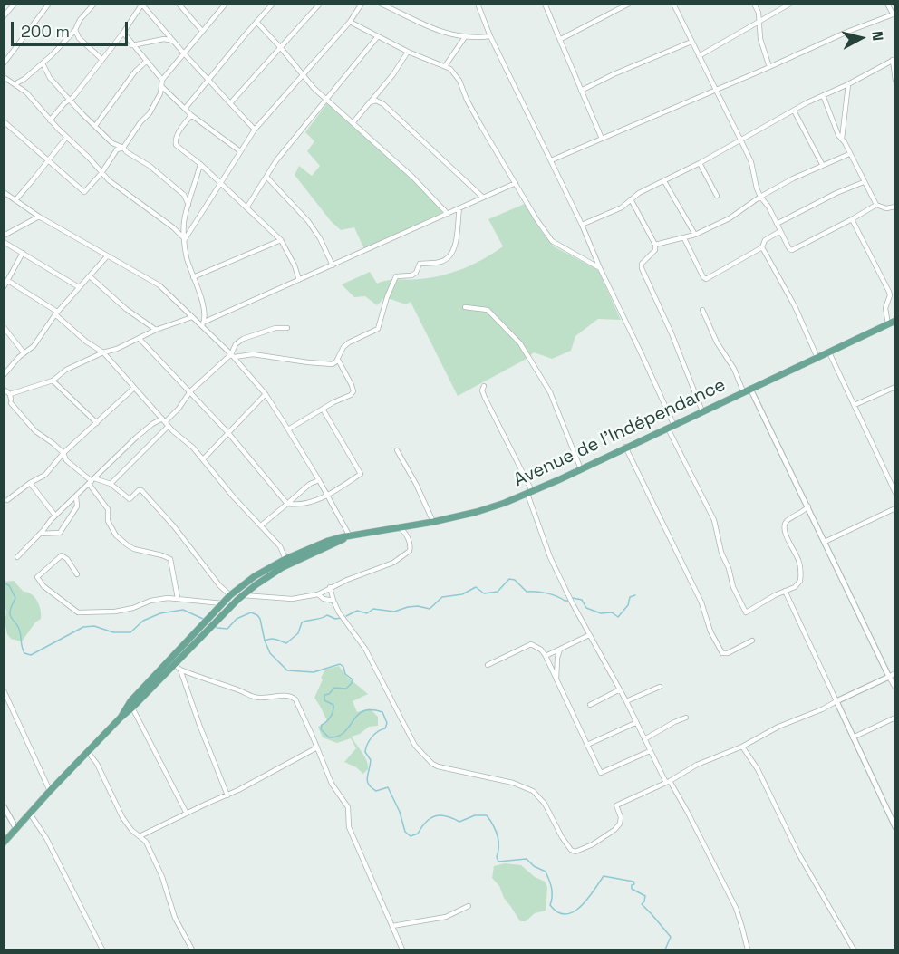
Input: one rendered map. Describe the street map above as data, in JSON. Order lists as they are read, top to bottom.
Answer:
{
  "streets": {
    "main road": ["Avenue de l'Indépendance"]
  },
  "scale_bar": "200 m",
  "north": "right"
}
